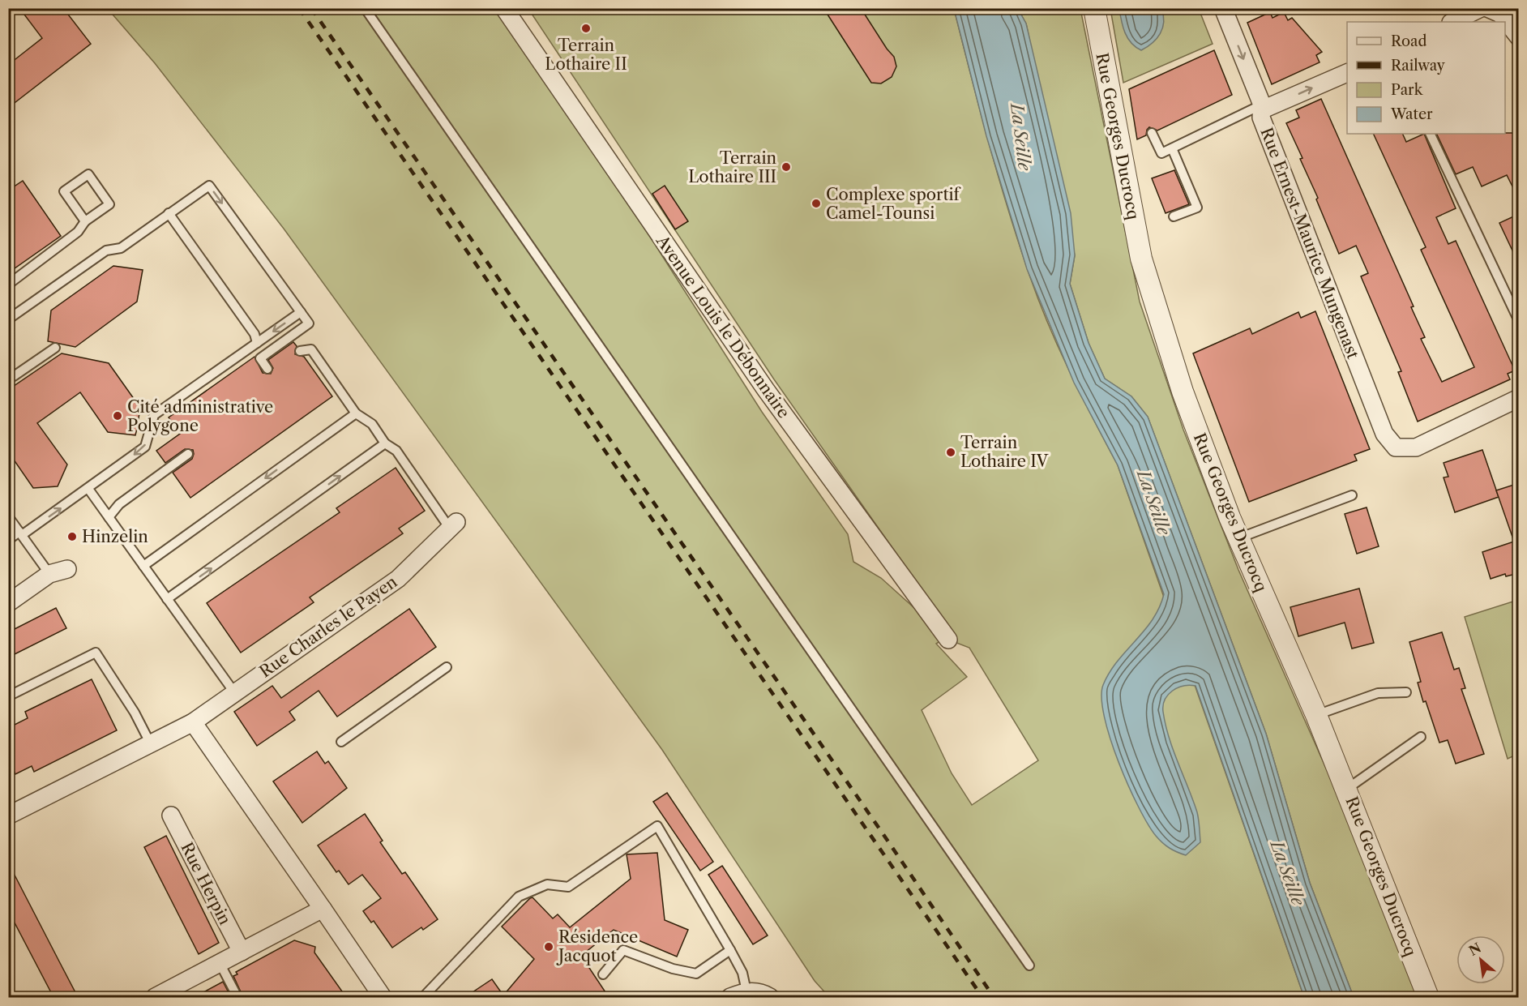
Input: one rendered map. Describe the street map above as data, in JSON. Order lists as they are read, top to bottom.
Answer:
{
  "streets": {
    "street": [
      "Rue Georges Ducrocq",
      "Rue Ernest-Maurice Mungenast",
      "Avenue Louis le Débonnaire",
      "Rue Charles le Payen",
      "Rue Herpin"
    ]
  },
  "water": ["La Seille"],
  "places": [
    "Terrain Lothaire II",
    "Terrain Lothaire III",
    "Complexe sportif Camel-Tounsi",
    "Cité administrative Polygone",
    "Terrain Lothaire IV",
    "Hinzelin",
    "Résidence Jacquot"
  ],
  "legend": [
    "Road",
    "Railway",
    "Park",
    "Water"
  ],
  "north": "top left"
}
